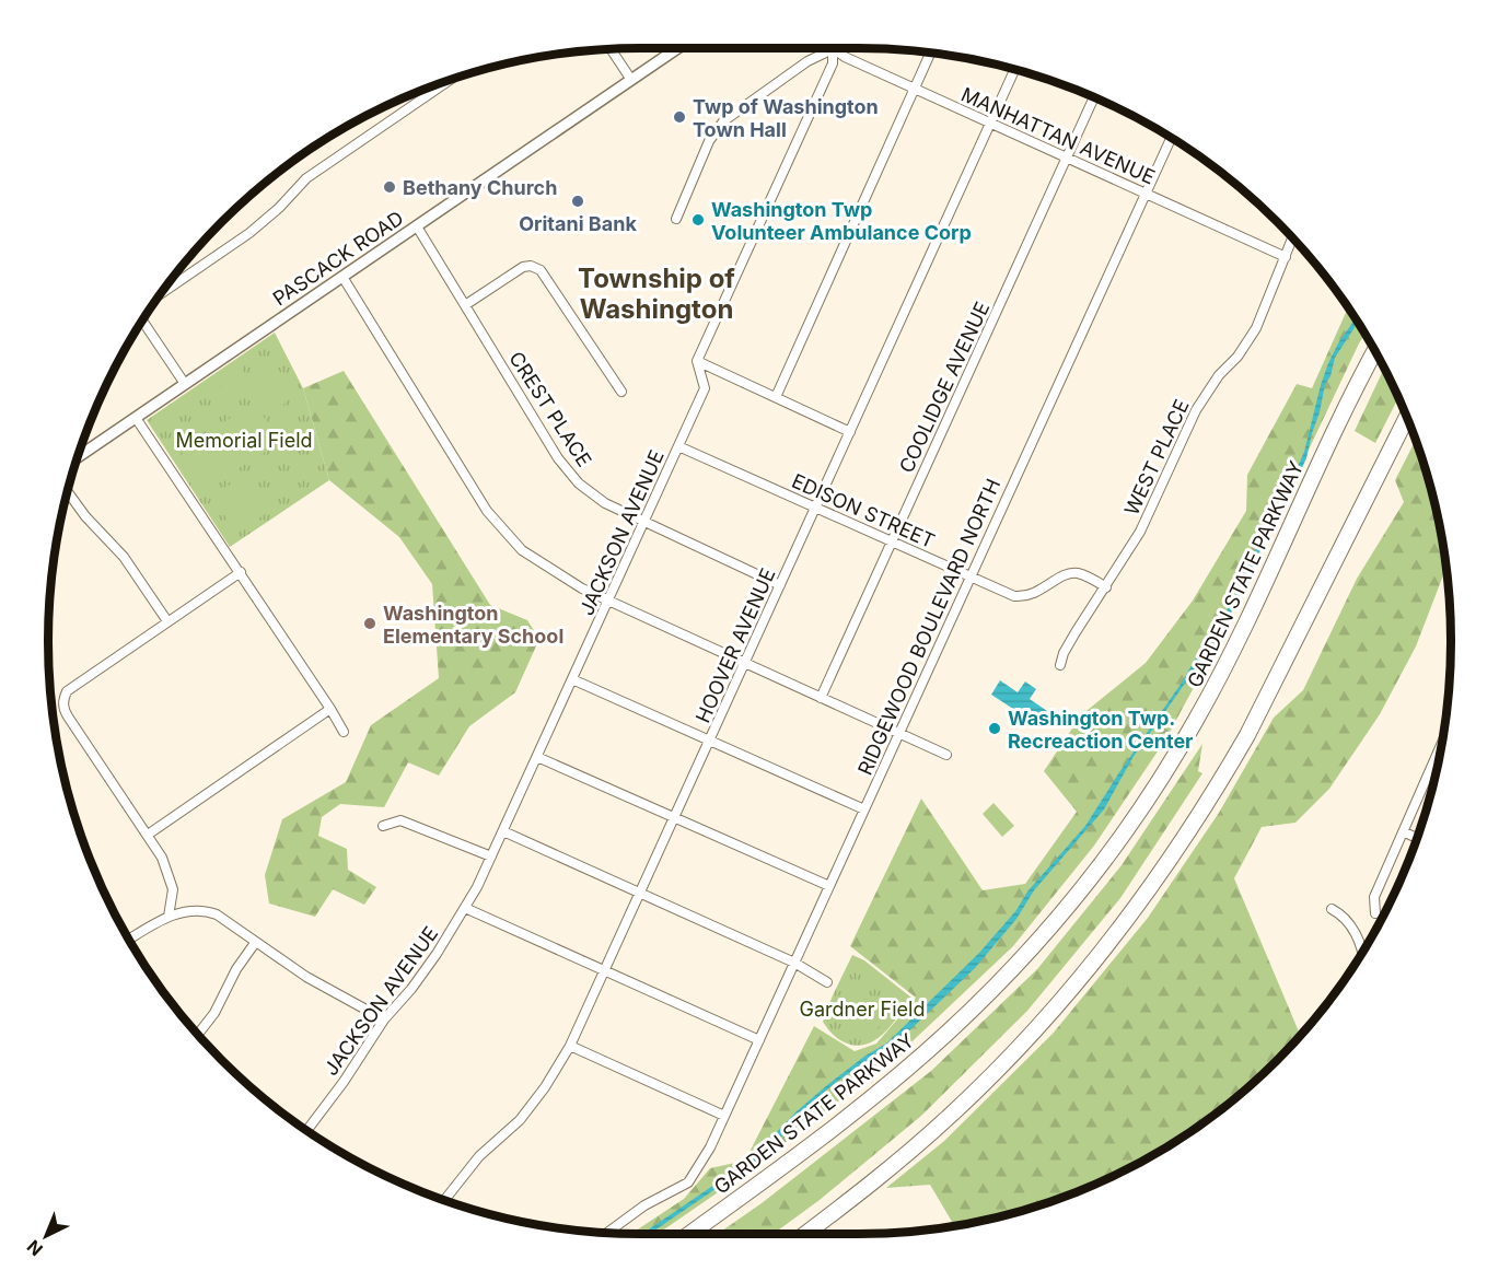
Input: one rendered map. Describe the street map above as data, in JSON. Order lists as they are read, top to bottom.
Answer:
{
  "streets": {
    "highway": ["GARDEN STATE PARKWAY"],
    "street": [
      "MANHATTAN AVENUE",
      "PASCACK ROAD",
      "COOLIDGE AVENUE",
      "CREST PLACE",
      "WEST PLACE",
      "EDISON STREET",
      "JACKSON AVENUE",
      "RIDGEWOOD BOULEVARD NORTH",
      "HOOVER AVENUE"
    ]
  },
  "crossings": [
    ["MANHATTAN AVENUE", "COOLIDGE AVENUE"],
    ["MANHATTAN AVENUE", "WEST PLACE"],
    ["MANHATTAN AVENUE", "RIDGEWOOD BOULEVARD NORTH"],
    ["MANHATTAN AVENUE", "HOOVER AVENUE"],
    ["PASCACK ROAD", "CREST PLACE"],
    ["COOLIDGE AVENUE", "EDISON STREET"],
    ["CREST PLACE", "JACKSON AVENUE"],
    ["CREST PLACE", "HOOVER AVENUE"],
    ["WEST PLACE", "EDISON STREET"],
    ["EDISON STREET", "JACKSON AVENUE"],
    ["EDISON STREET", "RIDGEWOOD BOULEVARD NORTH"],
    ["EDISON STREET", "HOOVER AVENUE"]
  ],
  "districts": ["Township of Washington"],
  "parks": ["Memorial Field", "Gardner Field"],
  "places": [
    "Twp of Washington Town Hall",
    "Bethany Church",
    "Oritani Bank",
    "Washington Twp Volunteer Ambulance Corp",
    "Washington Elementary School",
    "Washington Twp. Recreaction Center"
  ],
  "north": "bottom left"
}
